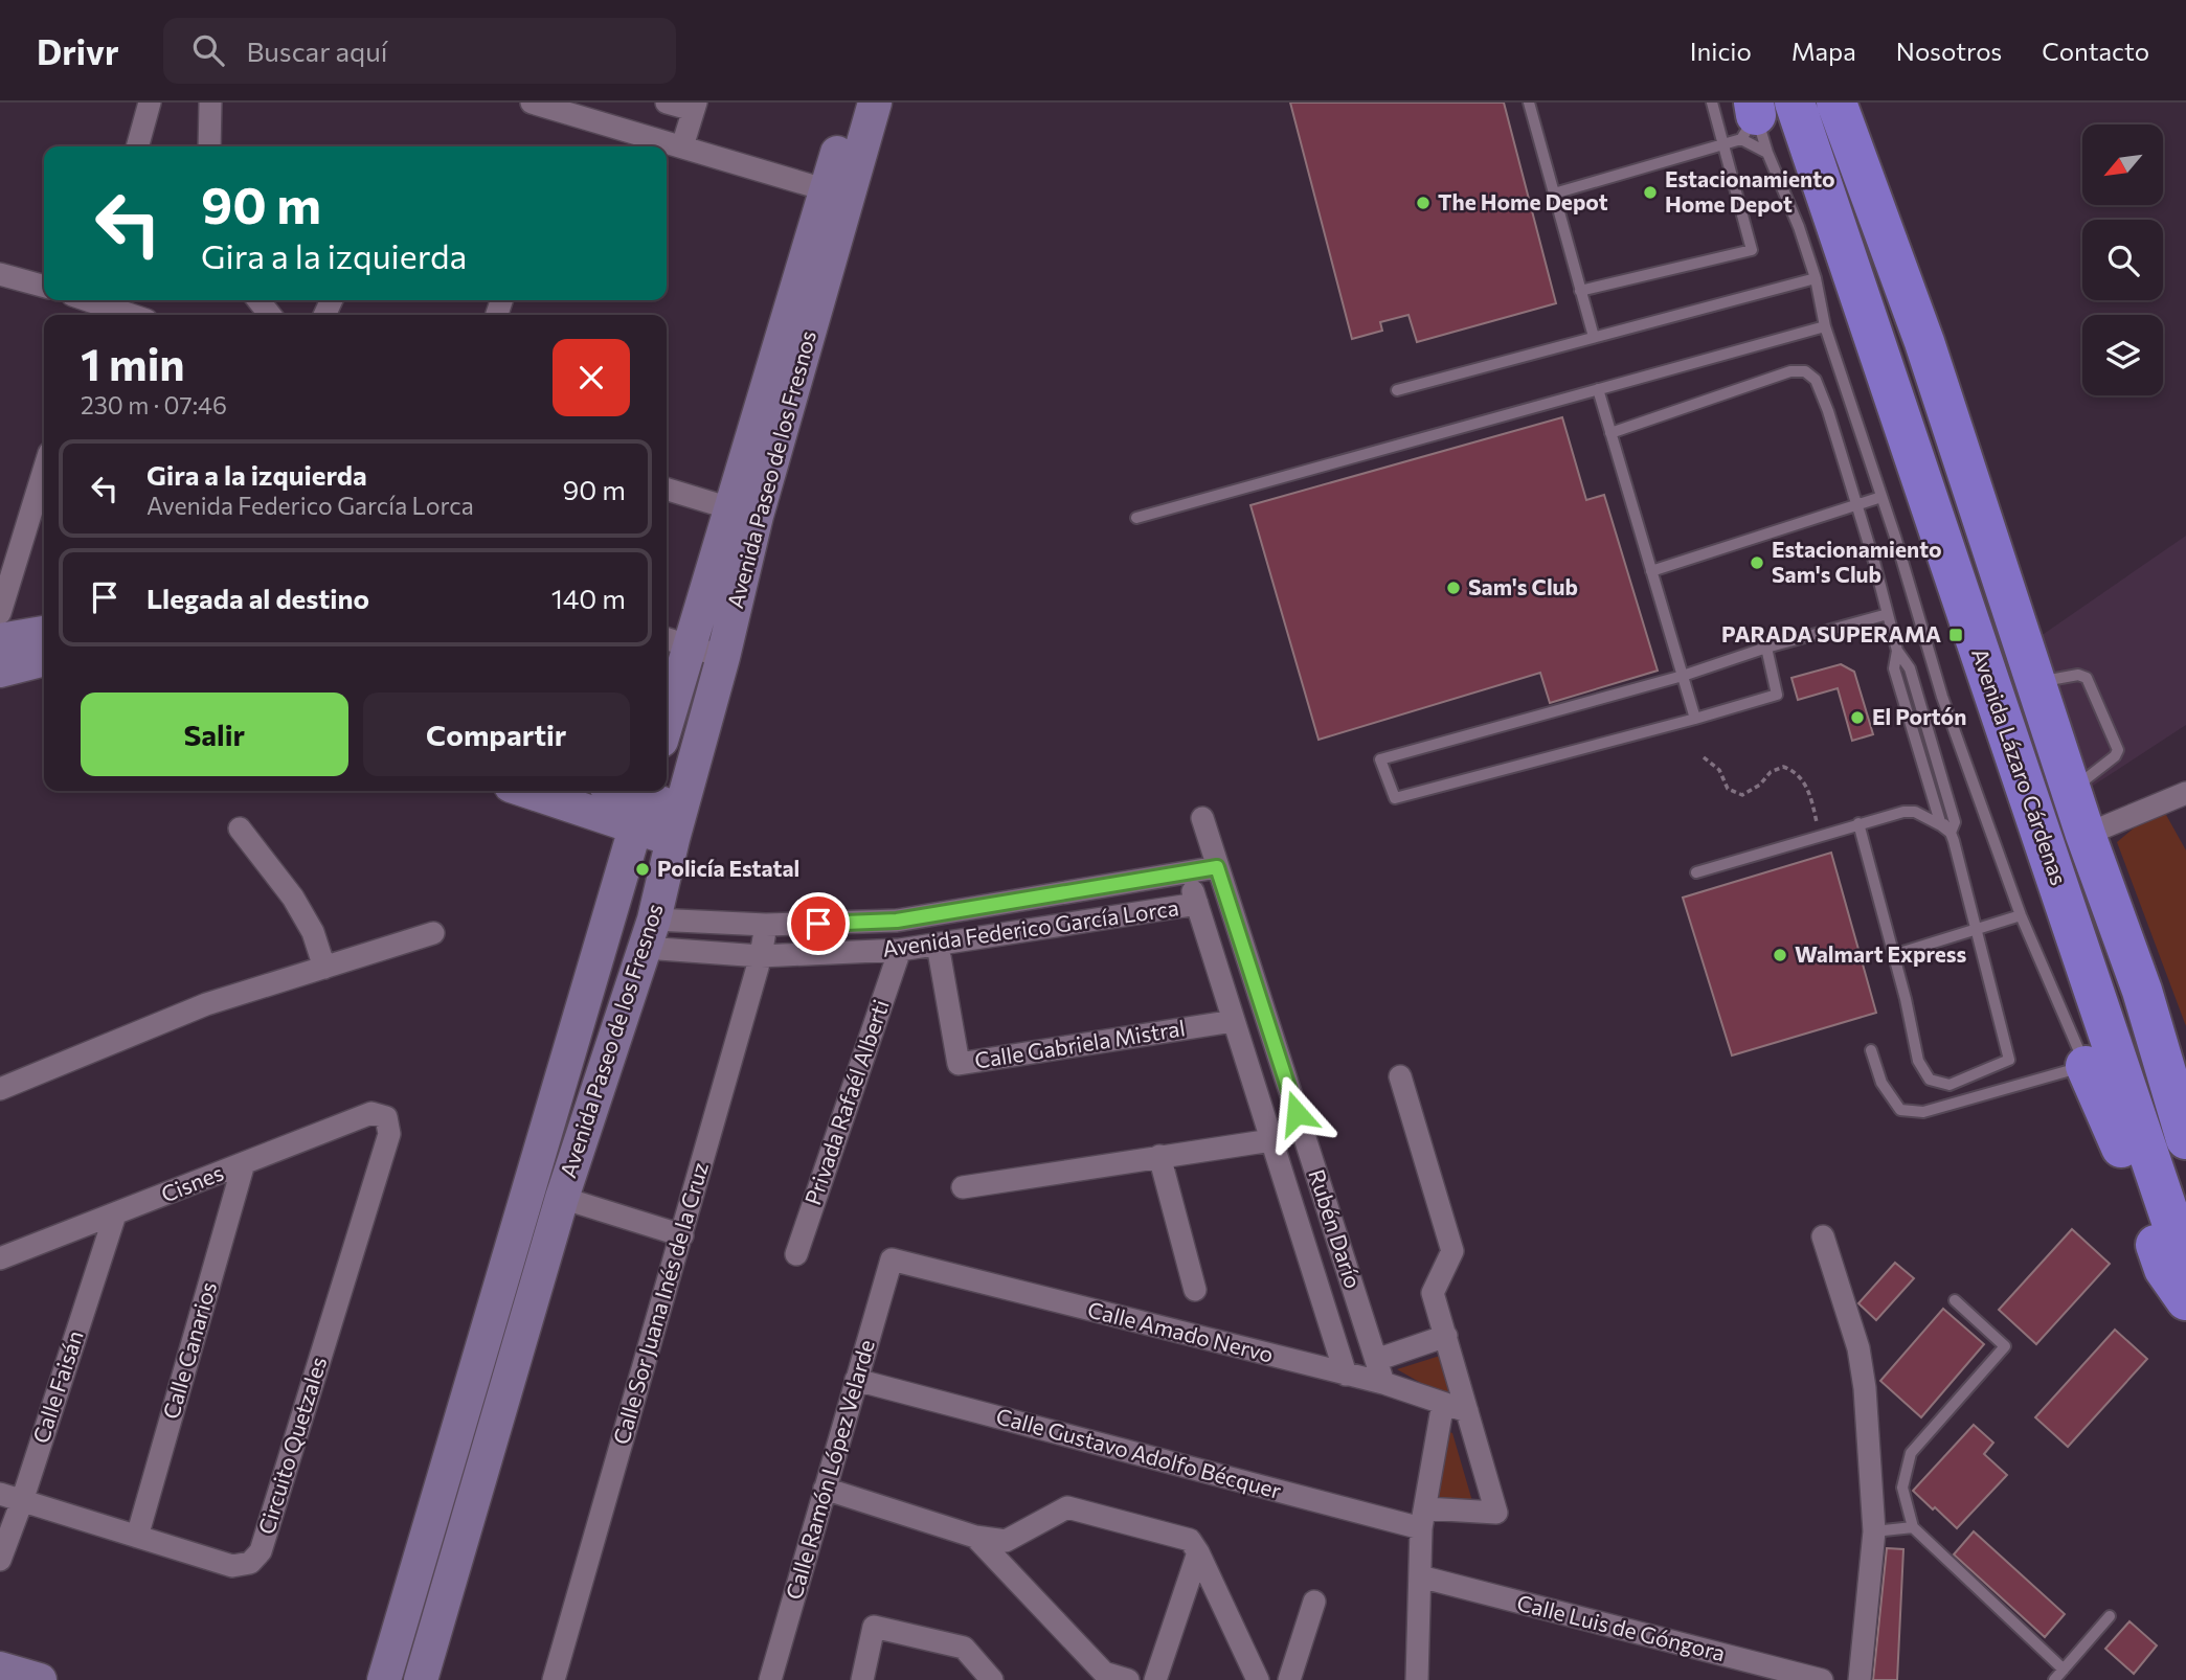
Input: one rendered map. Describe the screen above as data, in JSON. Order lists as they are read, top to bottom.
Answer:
{
  "streets": {
    "highway": ["Avenida Lázaro Cárdenas"],
    "street": [
      "Avenida Paseo de los Fresnos",
      "Avenida Federico García Lorca",
      "Calle Gabriela Mistral",
      "Privada Rafaél Alberti",
      "Cisnes",
      "Rubén Darío",
      "Calle Sor Juana Inés de la Cruz",
      "Calle Amado Nervo",
      "Calle Canarios",
      "Calle Faisán",
      "Circuito Quetzales",
      "Calle Gustavo Adolfo Bécquer",
      "Calle Ramón López Velarde",
      "Calle Luis de Góngora"
    ]
  },
  "crossings": [
    ["Avenida Paseo de los Fresnos", "Avenida Federico García Lorca"],
    ["Avenida Federico García Lorca", "Calle Gabriela Mistral"],
    ["Avenida Federico García Lorca", "Privada Rafaél Alberti"],
    ["Avenida Federico García Lorca", "Rubén Darío"],
    ["Avenida Federico García Lorca", "Calle Sor Juana Inés de la Cruz"],
    ["Calle Gabriela Mistral", "Rubén Darío"],
    ["Cisnes", "Calle Canarios"],
    ["Cisnes", "Calle Faisán"],
    ["Cisnes", "Circuito Quetzales"],
    ["Rubén Darío", "Calle Amado Nervo"],
    ["Calle Amado Nervo", "Calle Ramón López Velarde"],
    ["Calle Canarios", "Circuito Quetzales"],
    ["Calle Faisán", "Circuito Quetzales"],
    ["Calle Gustavo Adolfo Bécquer", "Calle Ramón López Velarde"]
  ],
  "places": {
    "other": [
      "Estacionamiento Home Depot",
      "The Home Depot",
      "Estacionamiento Sam's Club",
      "Sam's Club",
      "El Portón",
      "Policía Estatal",
      "Walmart Express"
    ],
    "transit": ["PARADA SUPERAMA"]
  },
  "north": "bottom left",
  "page": {
    "header": "Drivr",
    "search": "Buscar aquí",
    "nav": [
      "Inicio",
      "Mapa",
      "Nosotros",
      "Contacto"
    ],
    "turn": ["90 m", "Gira a la izquierda"],
    "heading": ["1 min", "230 m · 07:46"],
    "list": [
      {
        "name": "Gira a la izquierda",
        "note": "Avenida Federico García Lorca",
        "value": "90 m"
      },
      {
        "name": "Llegada al destino",
        "value": "140 m"
      }
    ],
    "buttons": ["Salir", "Compartir"]
  }
}
